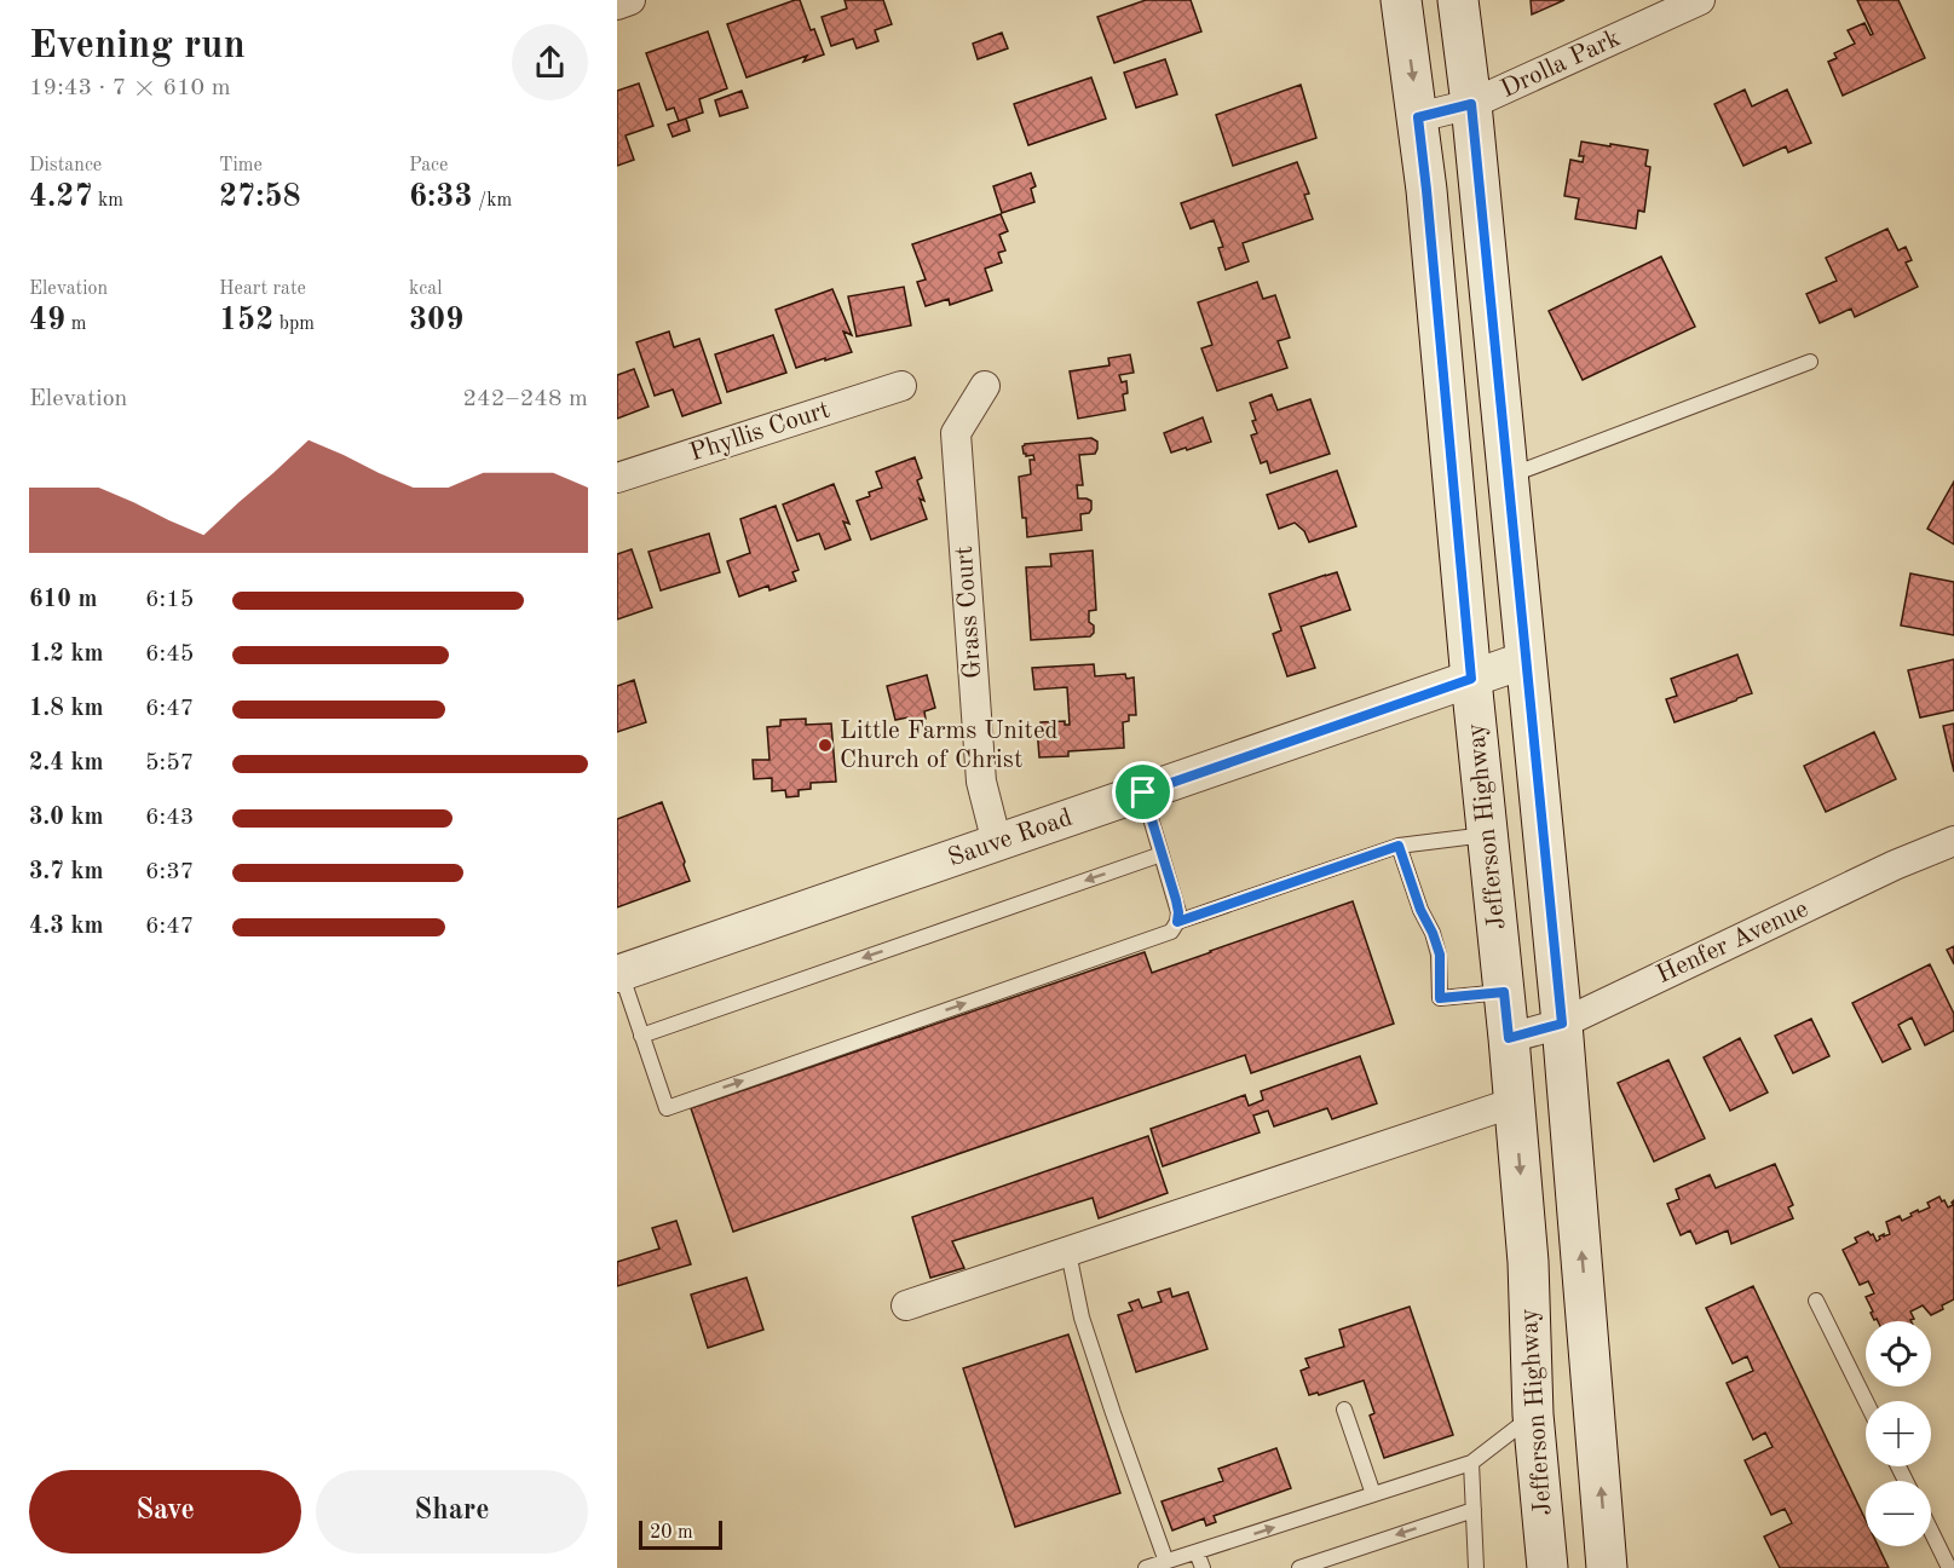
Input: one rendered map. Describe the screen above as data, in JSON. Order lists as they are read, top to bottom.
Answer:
{
  "streets": {
    "main road": ["Jefferson Highway"],
    "street": [
      "Drolla Park",
      "Phyllis Court",
      "Grass Court",
      "Sauve Road",
      "Henfer Avenue"
    ]
  },
  "crossings": [
    ["Drolla Park", "Jefferson Highway"],
    ["Grass Court", "Sauve Road"],
    ["Jefferson Highway", "Sauve Road"],
    ["Jefferson Highway", "Henfer Avenue"]
  ],
  "places": ["Little Farms United Church of Christ"],
  "scale_bar": "20 m",
  "page": {
    "heading": ["Evening run", "19:43 · 7 × 610 m"],
    "stats": [
      ["Distance", "4.27 km"],
      ["Time", "27:58"],
      ["Pace", "6:33 /km"],
      ["Elevation", "49 m"],
      ["Heart rate", "152 bpm"],
      ["kcal", "309"]
    ],
    "chart": ["Elevation", "242–248 m"],
    "list": [
      {
        "name": "610 m",
        "note": "6:15"
      },
      {
        "name": "1.2 km",
        "note": "6:45"
      },
      {
        "name": "1.8 km",
        "note": "6:47"
      },
      {
        "name": "2.4 km",
        "note": "5:57"
      },
      {
        "name": "3.0 km",
        "note": "6:43"
      },
      {
        "name": "3.7 km",
        "note": "6:37"
      },
      {
        "name": "4.3 km",
        "note": "6:47"
      }
    ],
    "map_buttons": ["+", "−"],
    "buttons": ["Save", "Share"],
    "scale": "20 m"
  }
}
